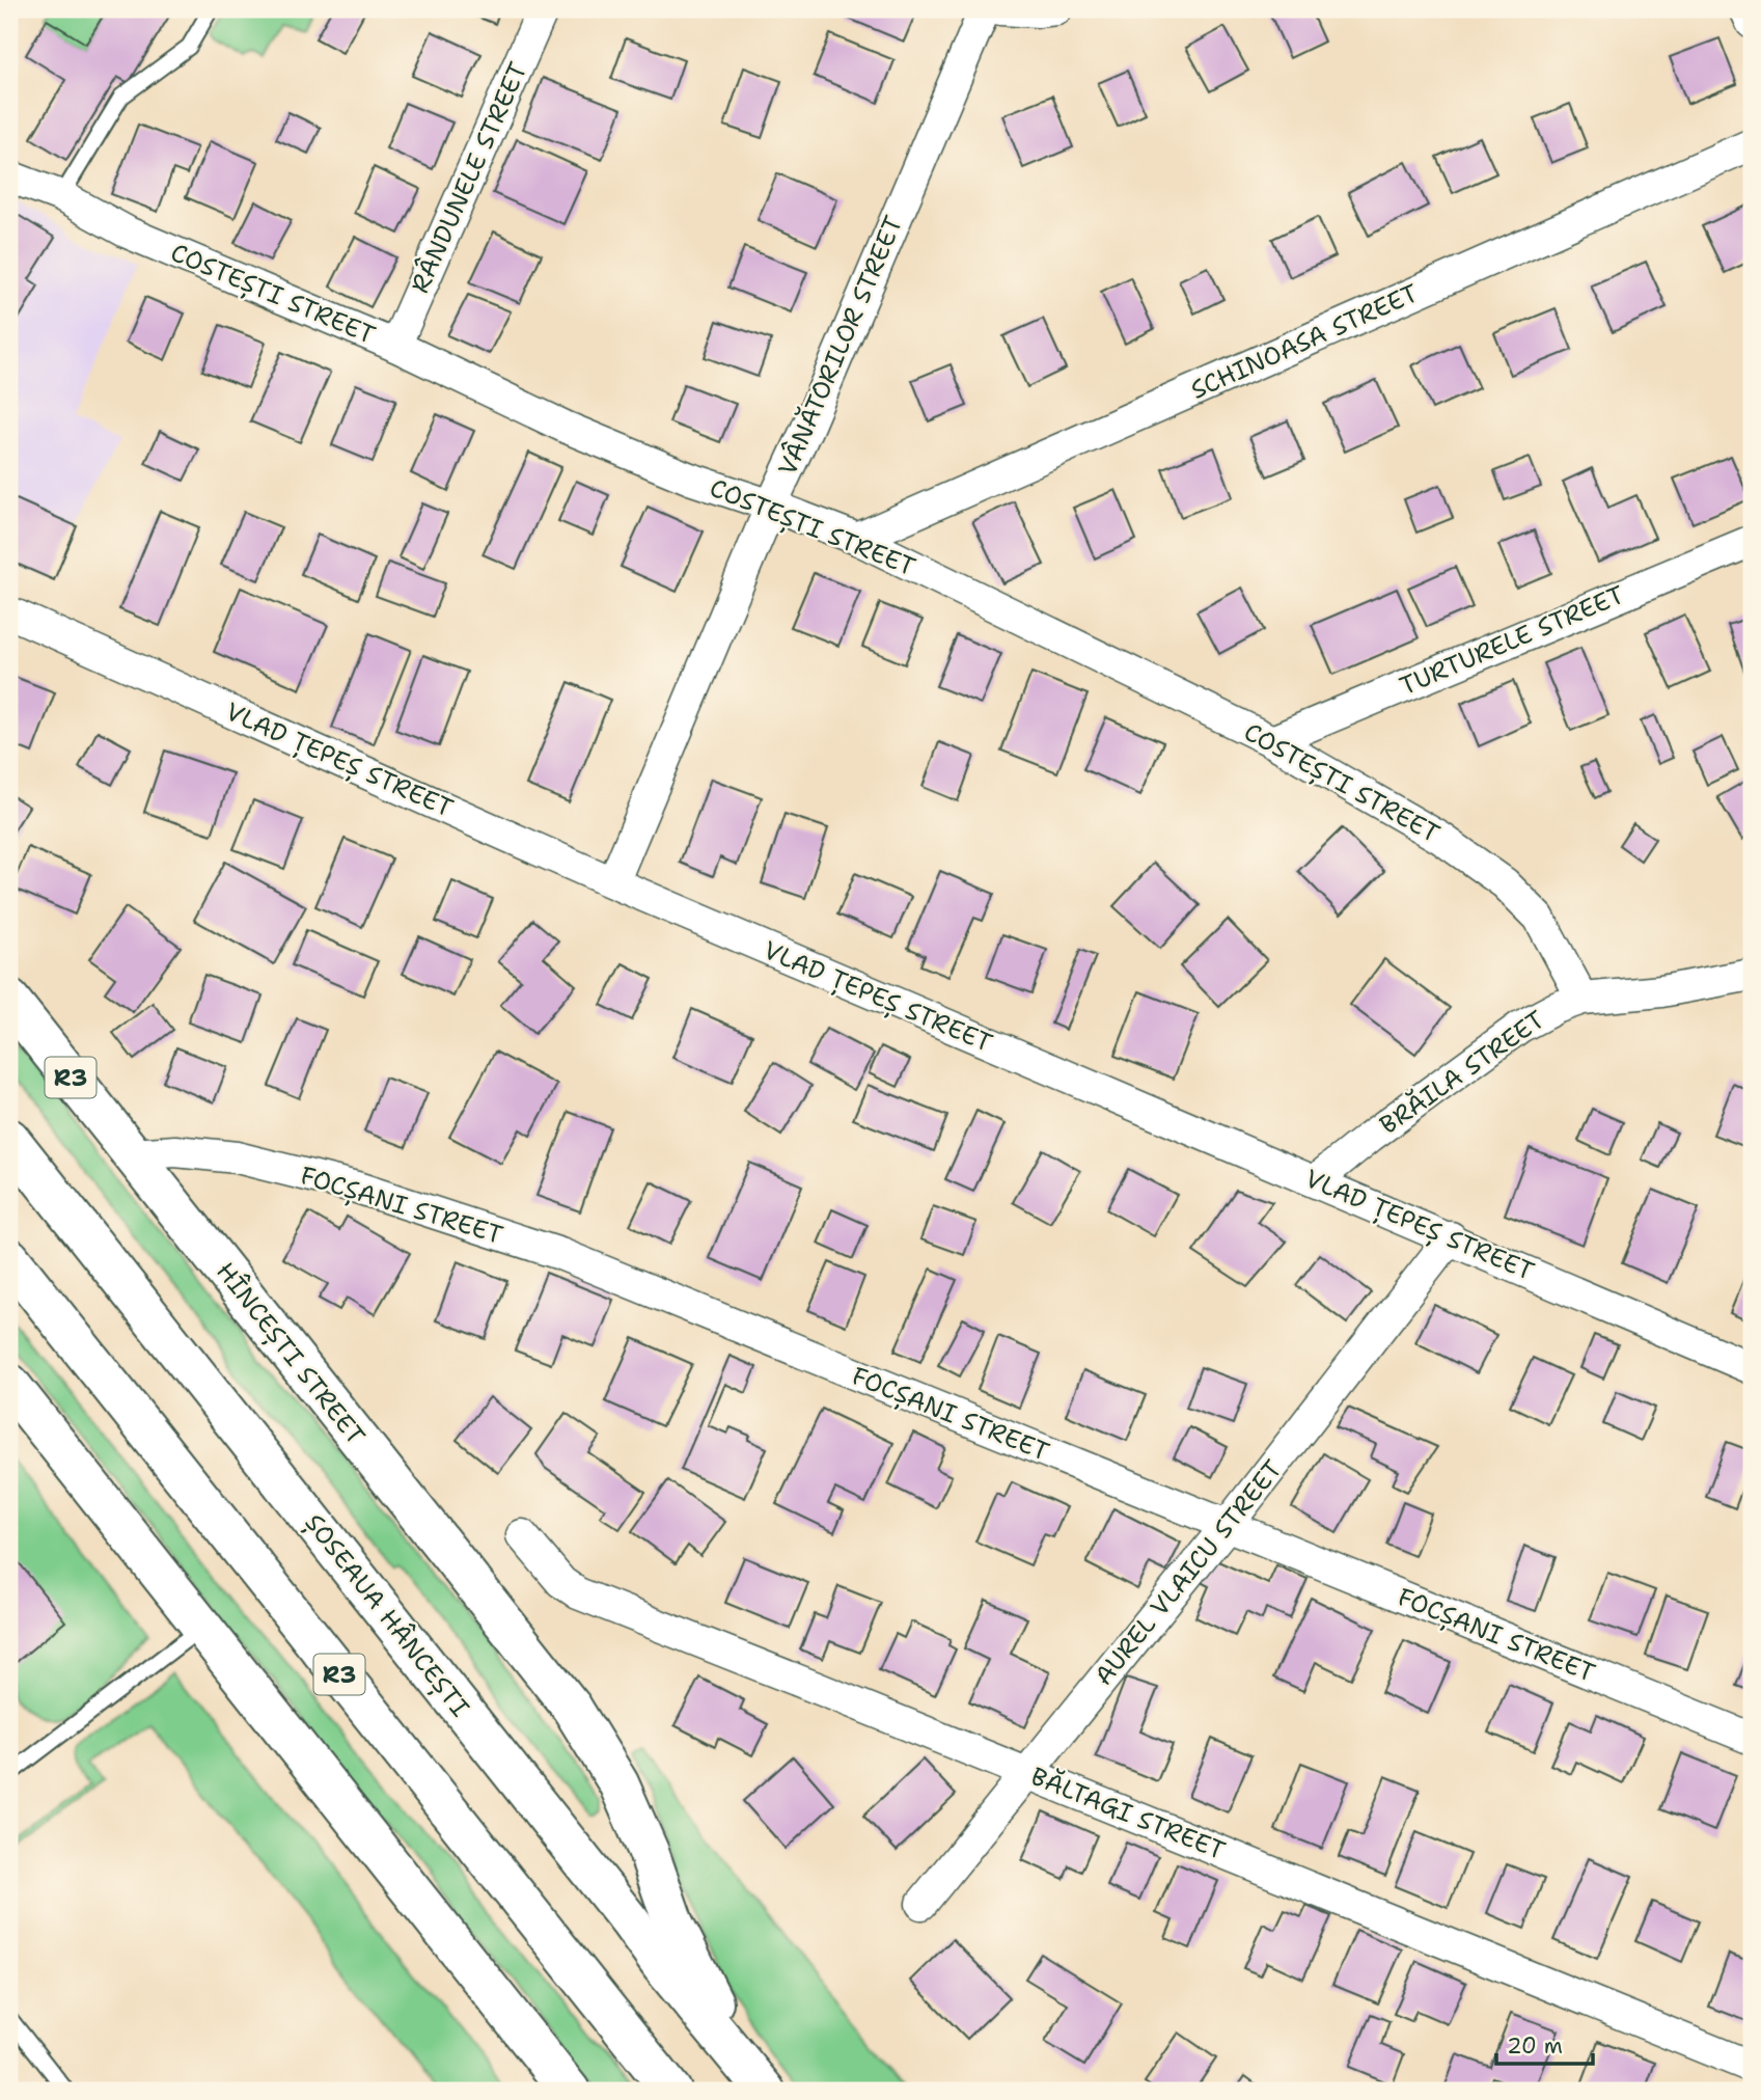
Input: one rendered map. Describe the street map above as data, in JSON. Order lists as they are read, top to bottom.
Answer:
{
  "streets": {
    "main road": ["R3", "HÎNCEȘTI STREET", "ȘOSEAUA HÂNCEȘTI"],
    "street": [
      "RÂNDUNELE STREET",
      "COSTEȘTI STREET",
      "SCHINOASA STREET",
      "VÂNĂTORILOR STREET",
      "TURTURELE STREET",
      "VLAD ȚEPEȘ STREET",
      "BRĂILA STREET",
      "FOCȘANI STREET",
      "AUREL VLAICU STREET",
      "BĂLTAGI STREET"
    ]
  },
  "crossings": [
    ["RÂNDUNELE STREET", "COSTEȘTI STREET"],
    ["COSTEȘTI STREET", "SCHINOASA STREET"],
    ["COSTEȘTI STREET", "VÂNĂTORILOR STREET"],
    ["COSTEȘTI STREET", "TURTURELE STREET"],
    ["COSTEȘTI STREET", "BRĂILA STREET"],
    ["VÂNĂTORILOR STREET", "VLAD ȚEPEȘ STREET"],
    ["VLAD ȚEPEȘ STREET", "BRĂILA STREET"],
    ["VLAD ȚEPEȘ STREET", "AUREL VLAICU STREET"],
    ["FOCȘANI STREET", "HÎNCEȘTI STREET"],
    ["FOCȘANI STREET", "AUREL VLAICU STREET"],
    ["HÎNCEȘTI STREET", "ȘOSEAUA HÂNCEȘTI"],
    ["AUREL VLAICU STREET", "BĂLTAGI STREET"]
  ],
  "scale_bar": "20 m"
}
